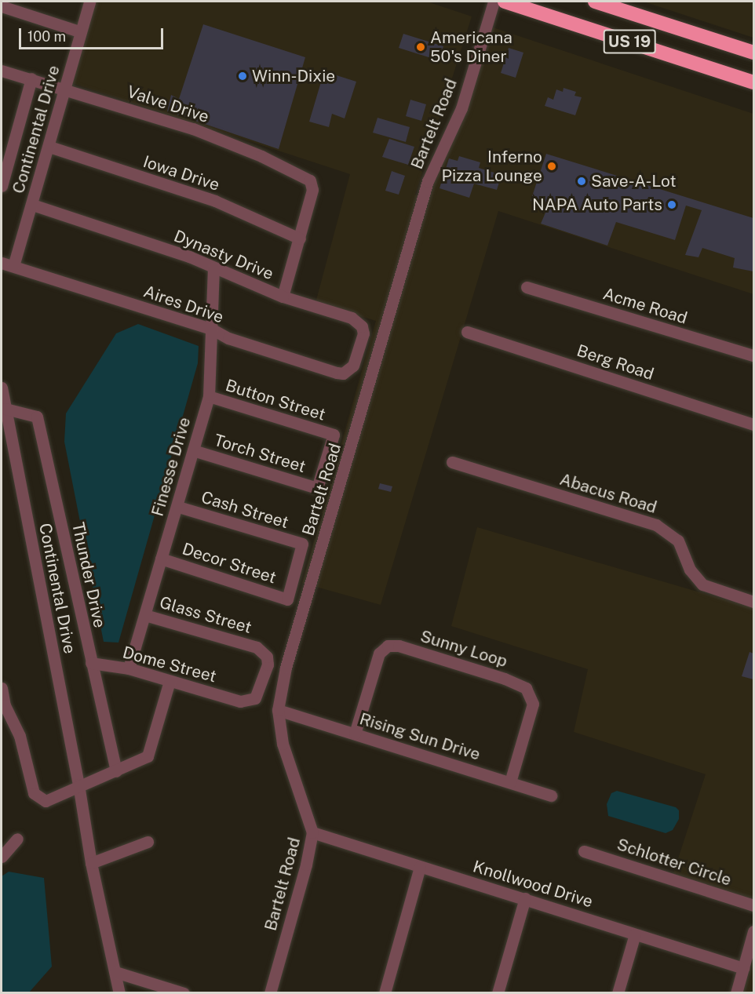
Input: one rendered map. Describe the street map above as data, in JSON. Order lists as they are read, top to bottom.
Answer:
{
  "streets": {
    "highway": ["US 19"],
    "street": [
      "Valve Drive",
      "Bartelt Road",
      "Continental Drive",
      "Iowa Drive",
      "Dynasty Drive",
      "Aires Drive",
      "Acme Road",
      "Berg Road",
      "Button Street",
      "Torch Street",
      "Finesse Drive",
      "Abacus Road",
      "Cash Street",
      "Decor Street",
      "Thunder Drive",
      "Glass Street",
      "Sunny Loop",
      "Dome Street",
      "Rising Sun Drive",
      "Schlotter Circle",
      "Knollwood Drive"
    ]
  },
  "crossings": [
    ["Valve Drive", "Continental Drive"],
    ["Valve Drive", "Iowa Drive"],
    ["Bartelt Road", "Rising Sun Drive"],
    ["Bartelt Road", "Knollwood Drive"],
    ["Continental Drive", "Iowa Drive"],
    ["Continental Drive", "Dynasty Drive"],
    ["Continental Drive", "Aires Drive"],
    ["Continental Drive", "Thunder Drive"],
    ["Dynasty Drive", "Aires Drive"],
    ["Dynasty Drive", "Finesse Drive"],
    ["Aires Drive", "Finesse Drive"],
    ["Button Street", "Torch Street"],
    ["Button Street", "Finesse Drive"],
    ["Torch Street", "Finesse Drive"],
    ["Finesse Drive", "Cash Street"],
    ["Finesse Drive", "Decor Street"],
    ["Finesse Drive", "Glass Street"],
    ["Finesse Drive", "Dome Street"],
    ["Cash Street", "Decor Street"],
    ["Thunder Drive", "Dome Street"],
    ["Glass Street", "Dome Street"],
    ["Sunny Loop", "Rising Sun Drive"]
  ],
  "places": [
    "Americana 50's Diner",
    "Winn-Dixie",
    "Inferno Pizza Lounge",
    "Save-A-Lot",
    "NAPA Auto Parts"
  ],
  "scale_bar": "100 m"
}
